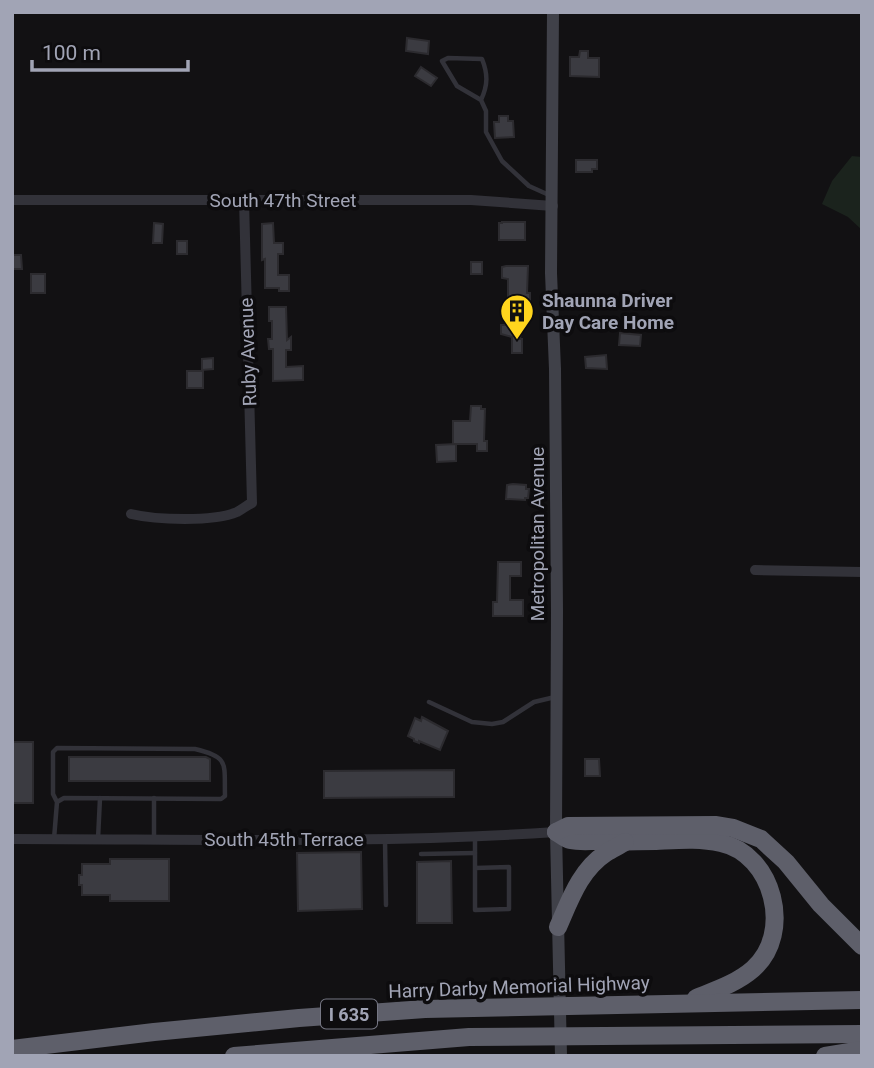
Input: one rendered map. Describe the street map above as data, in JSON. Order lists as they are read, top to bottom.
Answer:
{
  "streets": {
    "highway": ["Harry Darby Memorial Highway", "I 635"],
    "main road": ["Metropolitan Avenue"],
    "street": ["South 47th Street", "Ruby Avenue", "South 45th Terrace"]
  },
  "crossings": [
    ["South 47th Street", "Ruby Avenue"],
    ["South 47th Street", "Metropolitan Avenue"],
    ["Metropolitan Avenue", "South 45th Terrace"]
  ],
  "places": {
    "building": ["Shaunna Driver Day Care Home"]
  },
  "scale_bar": "100 m"
}
